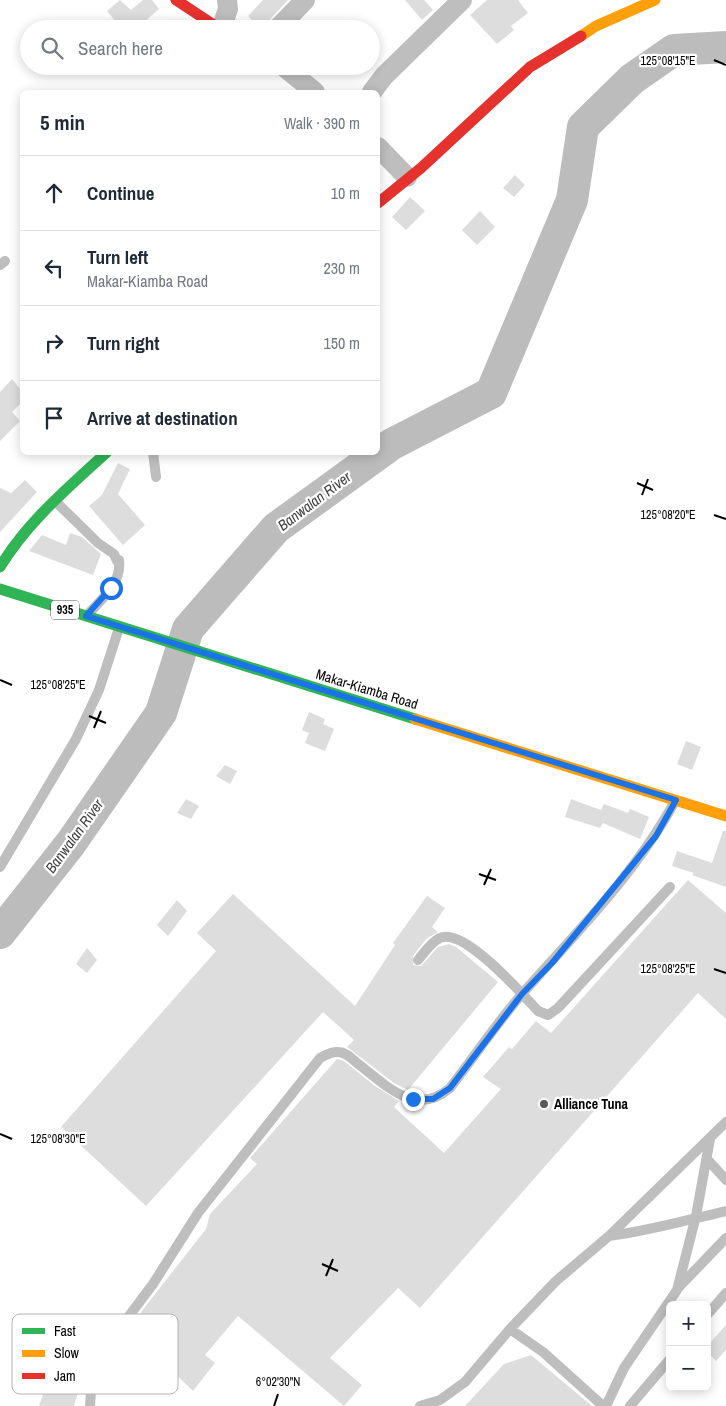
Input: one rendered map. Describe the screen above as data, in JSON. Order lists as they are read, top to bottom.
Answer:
{
  "streets": {
    "main road": ["935", "Makar-Kiamba Road"]
  },
  "water": ["Banwalan River"],
  "places": ["Alliance Tuna"],
  "legend": ["Fast", "Slow", "Jam"],
  "page": {
    "search": "Search here",
    "heading": ["5 min", "Walk · 390 m"],
    "list": [
      ["Continue", "10 m"],
      ["Turn left", "Makar-Kiamba Road", "230 m"],
      ["Turn right", "150 m"],
      "Arrive at destination"
    ],
    "map_buttons": ["+", "−"]
  },
  "coordinates": [
    "125°08'15\"E",
    "125°08'20\"E",
    "125°08'25\"E",
    "125°08'30\"E",
    "6°02'30\"N"
  ]
}
